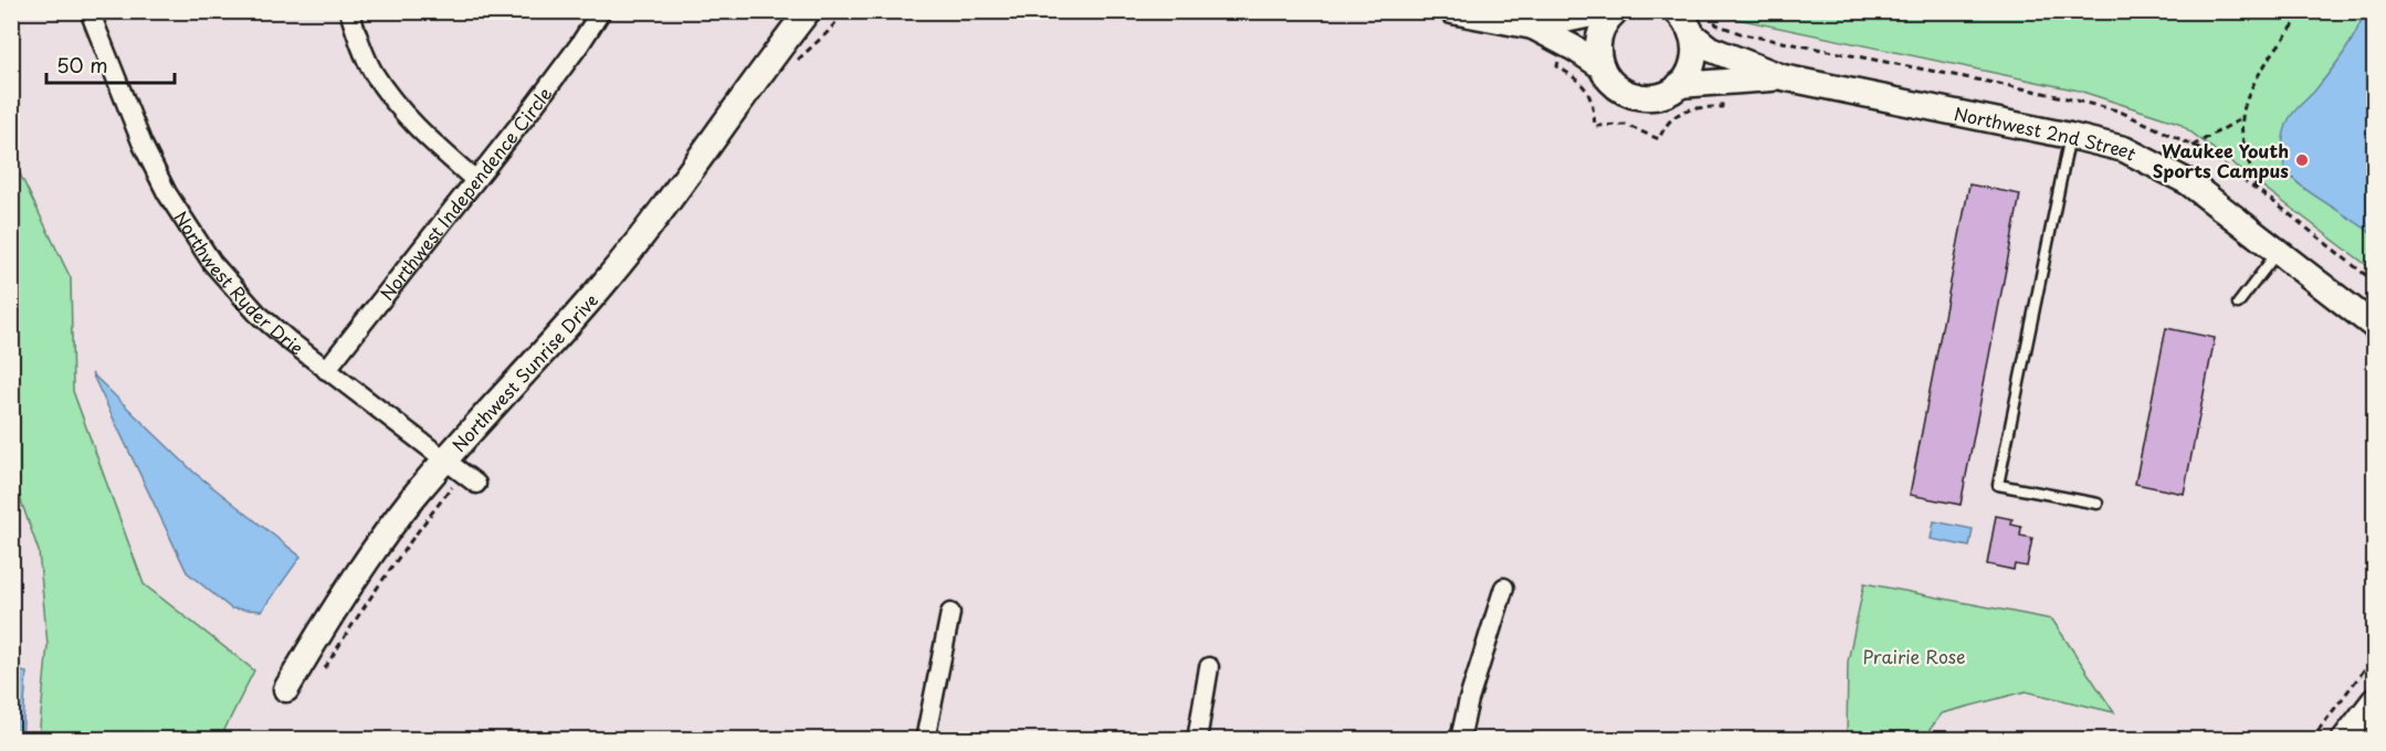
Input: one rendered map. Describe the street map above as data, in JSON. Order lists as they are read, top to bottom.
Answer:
{
  "streets": {
    "street": [
      "Northwest 2nd Street",
      "Northwest Independence Circle",
      "Northwest Ryder Drie",
      "Northwest Sunrise Drive"
    ]
  },
  "crossings": [
    ["Northwest Independence Circle", "Northwest Ryder Drie"],
    ["Northwest Ryder Drie", "Northwest Sunrise Drive"]
  ],
  "parks": ["Prairie Rose"],
  "places": ["Waukee Youth Sports Campus"],
  "scale_bar": "50 m"
}
